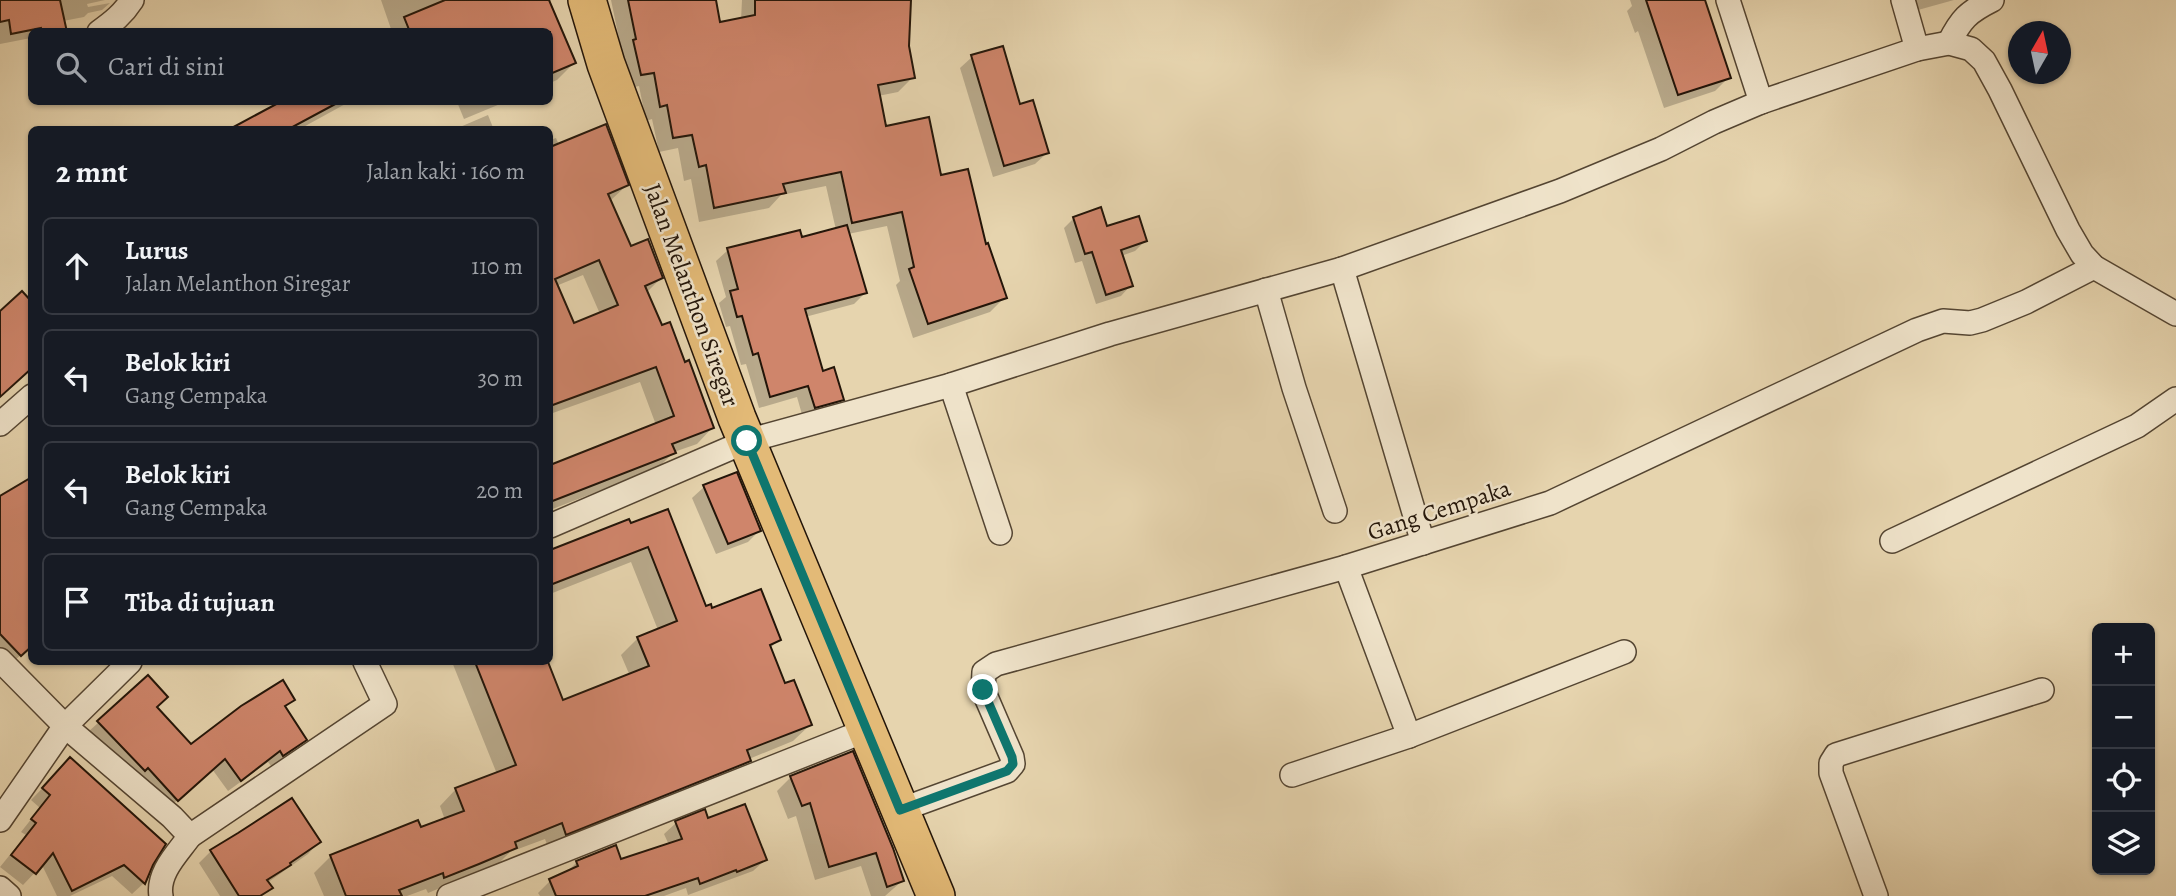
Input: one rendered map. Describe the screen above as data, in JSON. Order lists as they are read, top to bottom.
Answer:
{
  "streets": {
    "main road": ["Jalan Melanthon Siregar"],
    "street": ["Gang Cempaka"]
  },
  "crossings": [
    ["Jalan Melanthon Siregar", "Gang Cempaka"]
  ],
  "north": "top",
  "page": {
    "search": "Cari di sini",
    "heading": ["2 mnt", "Jalan kaki · 160 m"],
    "list": [
      ["Lurus", "Jalan Melanthon Siregar", "110 m"],
      ["Belok kiri", "Gang Cempaka", "30 m"],
      ["Belok kiri", "Gang Cempaka", "20 m"],
      "Tiba di tujuan"
    ],
    "map_buttons": ["+", "−"]
  }
}
